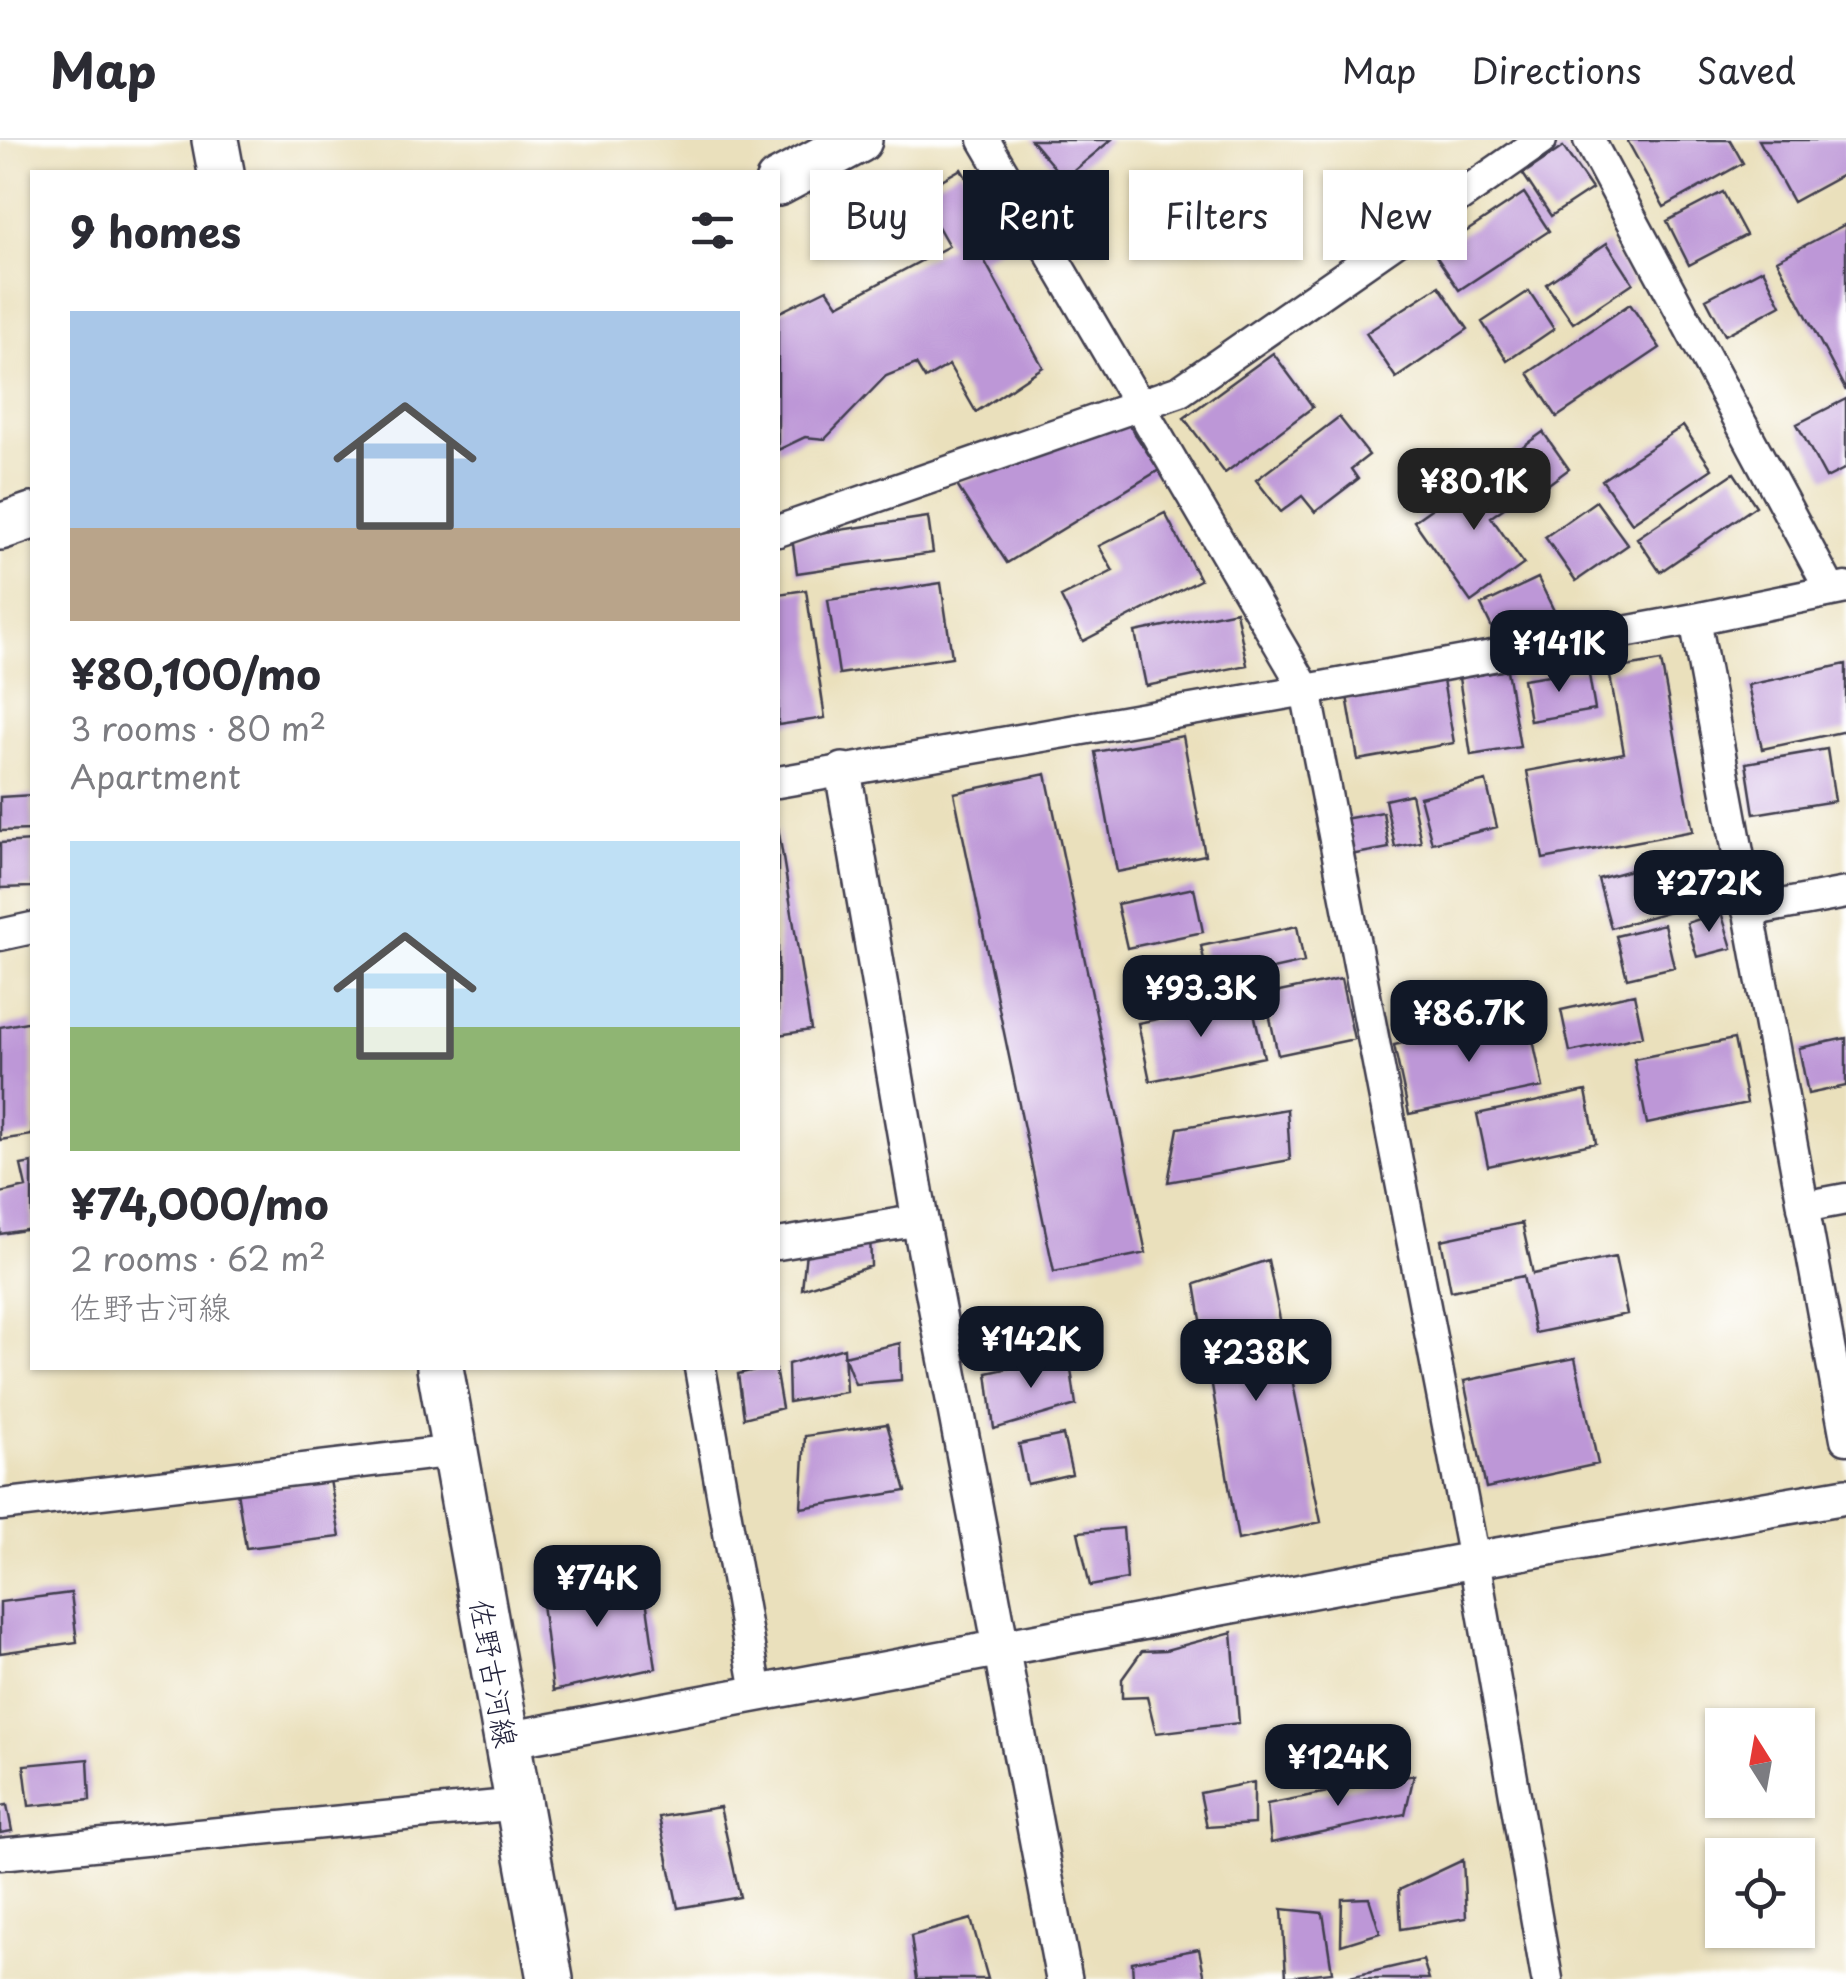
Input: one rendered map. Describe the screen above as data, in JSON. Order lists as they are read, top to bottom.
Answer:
{
  "streets": {
    "main road": ["佐野古河線"]
  },
  "north": "top",
  "page": {
    "header": "Map",
    "nav": ["Map", "Directions", "Saved"],
    "chip": [
      "Buy",
      "Rent",
      "Filters",
      "New"
    ],
    "heading": "9 homes",
    "list": [
      {
        "name": "¥80,100/mo",
        "note": "3 rooms · 80 m² · Apartment"
      },
      {
        "name": "¥74,000/mo",
        "note": "2 rooms · 62 m² · 佐野古河線"
      }
    ],
    "price": [
      "¥80.1K",
      "¥141K",
      "¥272K",
      "¥93.3K",
      "¥86.7K",
      "¥142K",
      "¥238K",
      "¥74K",
      "¥124K"
    ]
  }
}
